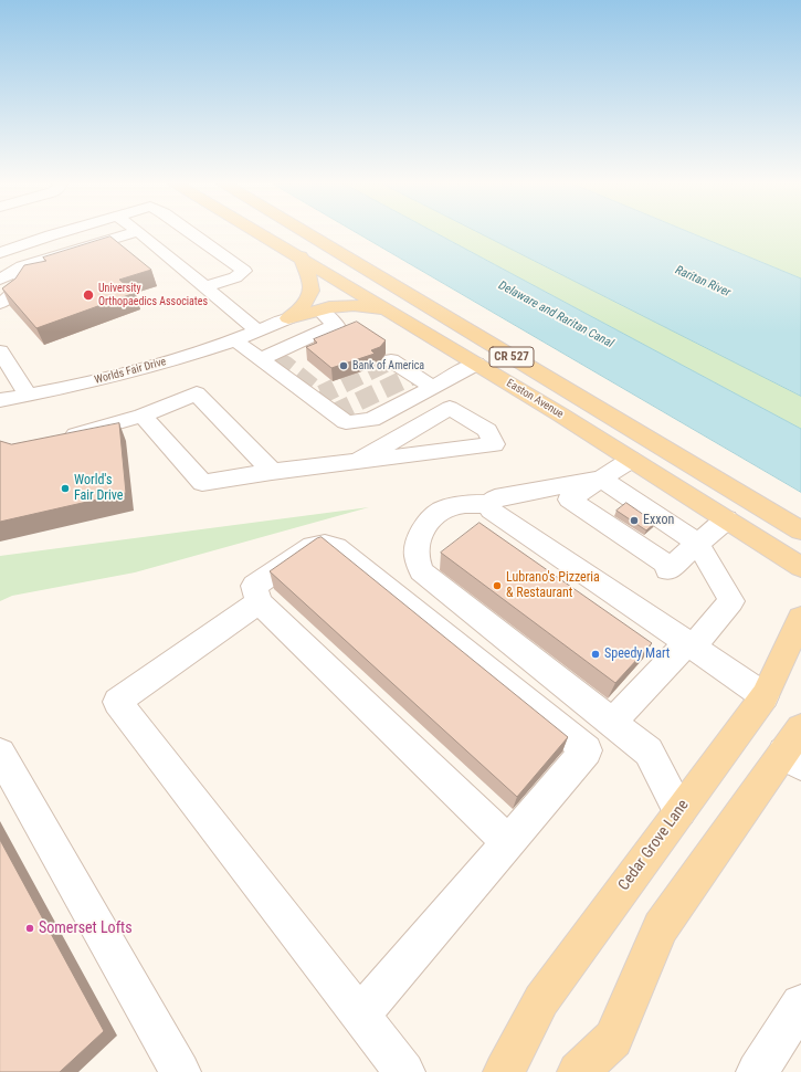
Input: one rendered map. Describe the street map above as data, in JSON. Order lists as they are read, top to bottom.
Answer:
{
  "streets": {
    "main road": ["CR 527", "Easton Avenue", "Cedar Grove Lane"],
    "street": ["Worlds Fair Drive"]
  },
  "water": ["Raritan River", "Delaware and Raritan Canal"],
  "places": [
    "University Orthopaedics Associates",
    "Bank of America",
    "World's Fair Drive",
    "Exxon",
    "Lubrano's Pizzeria & Restaurant",
    "Speedy Mart",
    "Somerset Lofts"
  ]
}
